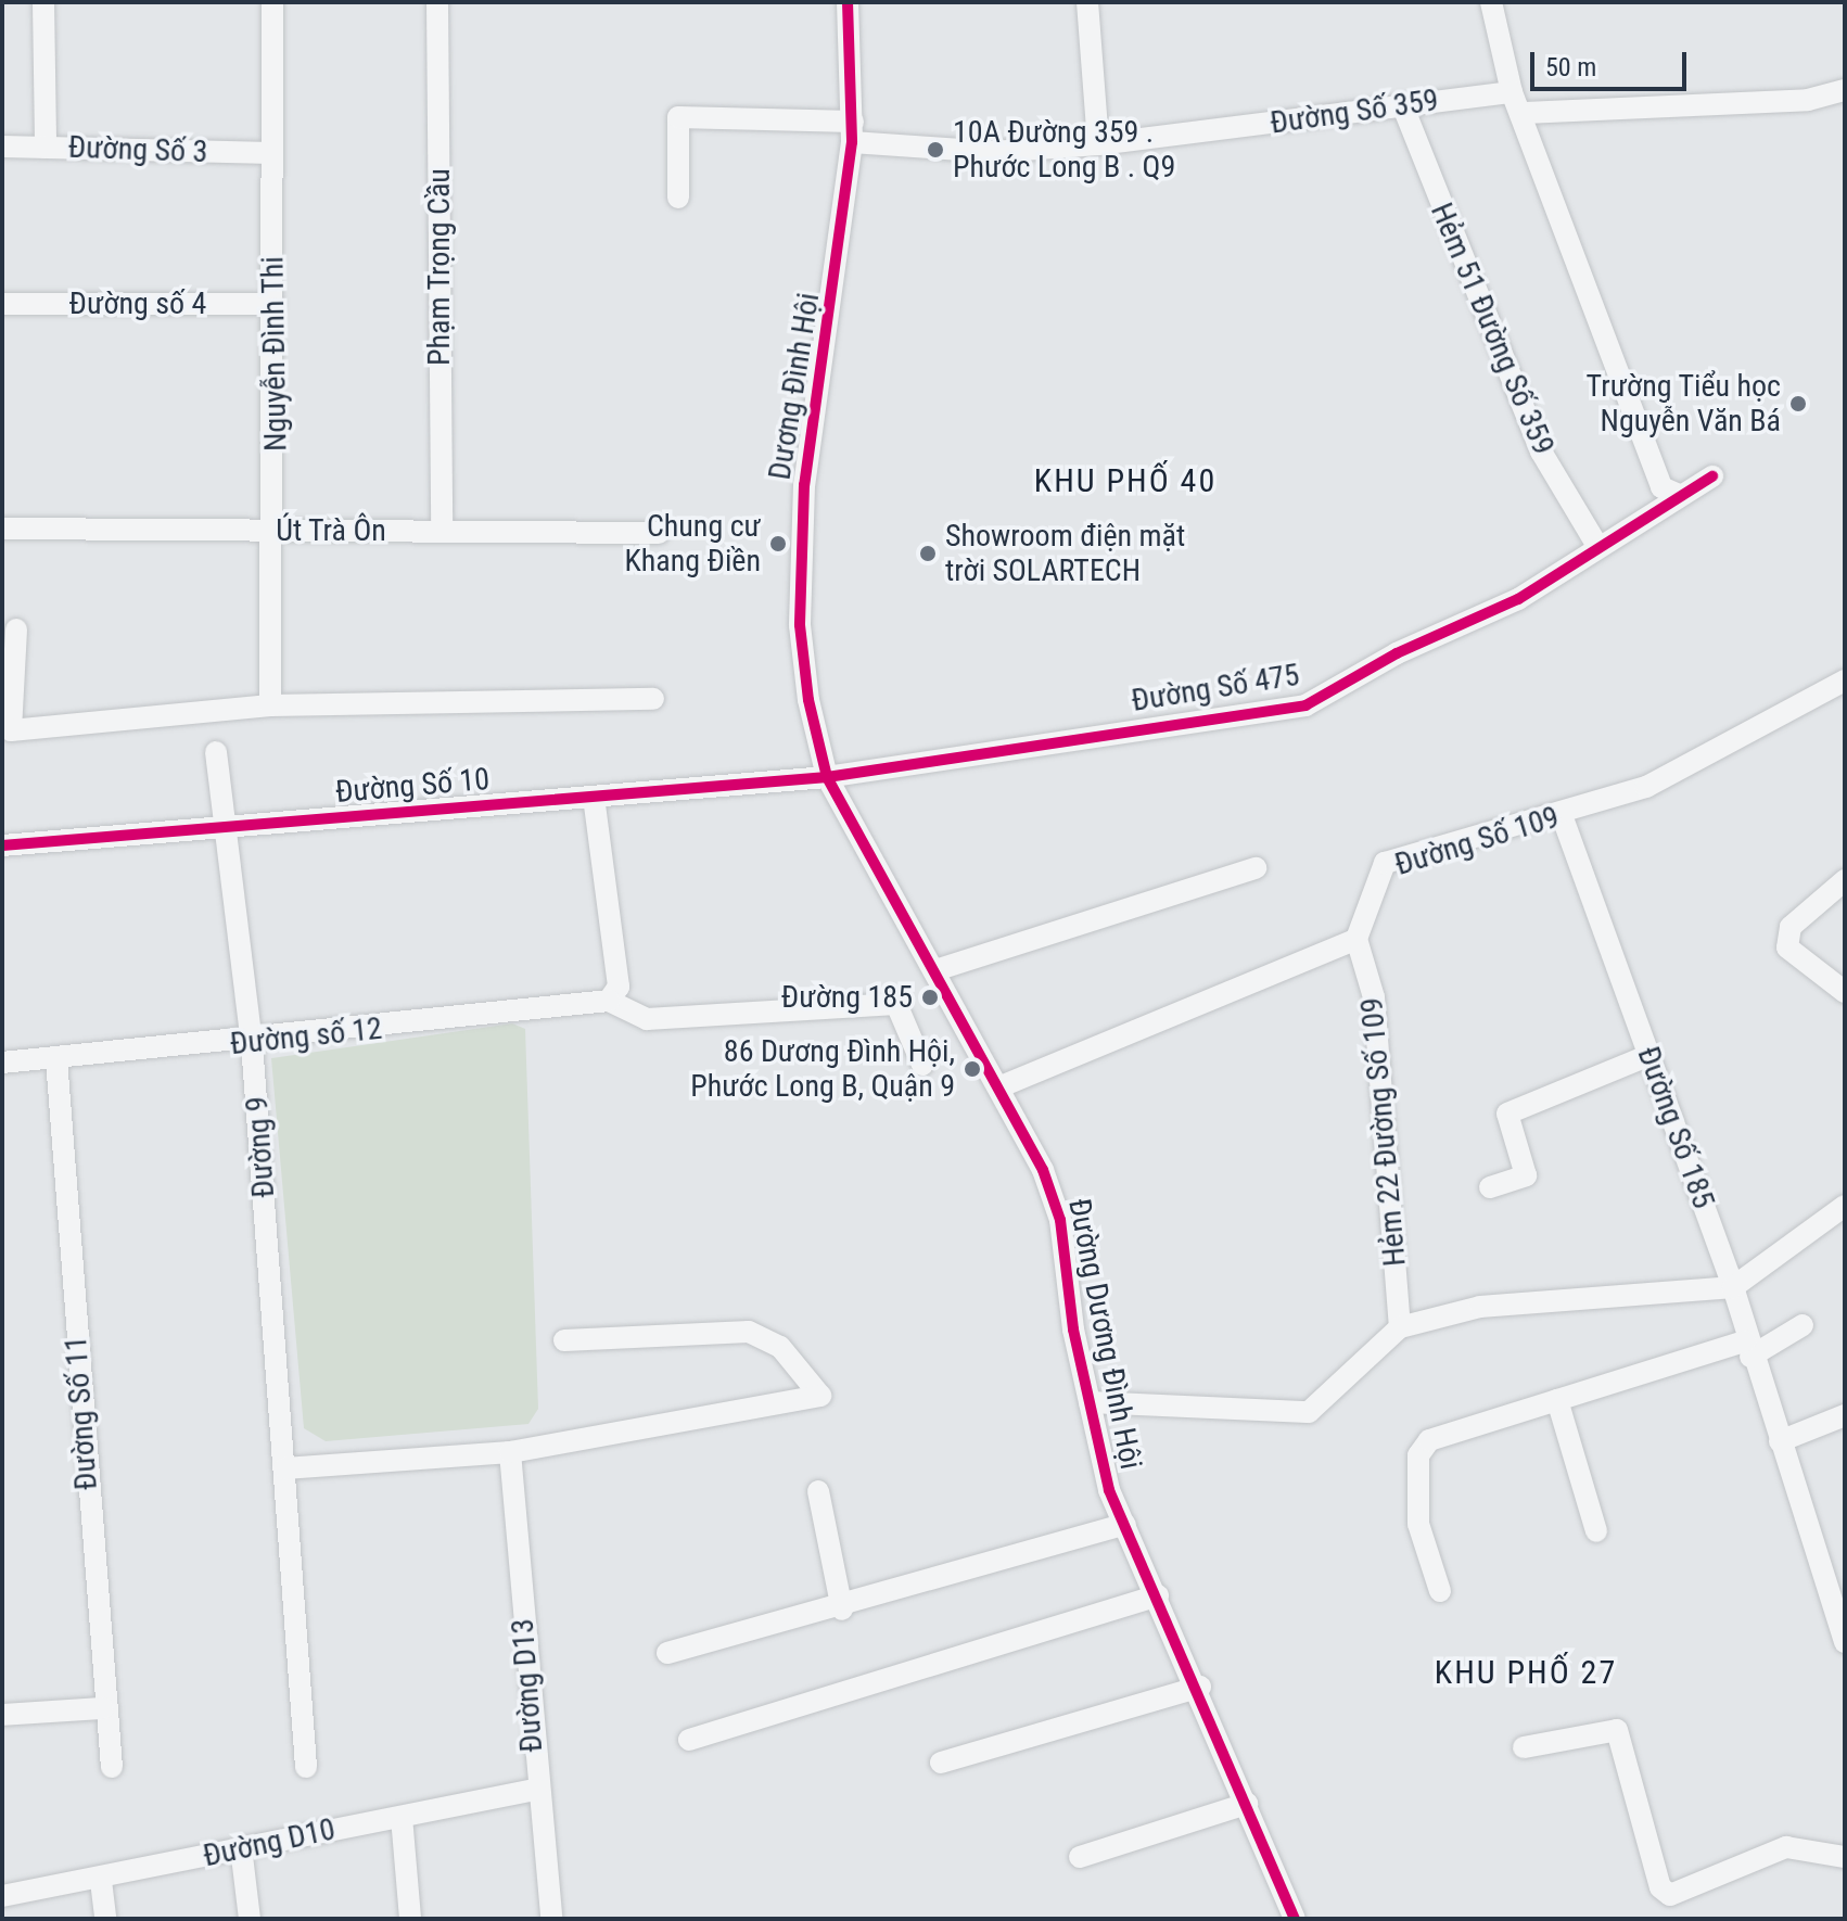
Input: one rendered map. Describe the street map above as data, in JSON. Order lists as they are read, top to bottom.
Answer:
{
  "streets": {
    "street": [
      "Đường Số 359",
      "Đường Số 3",
      "Phạm Trọng Cầu",
      "Đường số 4",
      "Hẻm 51 Đường Số 359",
      "Nguyễn Đình Thi",
      "Dương Đình Hội",
      "Út Trà Ôn",
      "Đường Số 475",
      "Đường Số 10",
      "Đường Số 109",
      "Đường số 12",
      "Đường Số 185",
      "Hẻm 22 Đường Số 109",
      "Đường 9",
      "Đường Dương Đình Hội",
      "Đường Số 11",
      "Đường D13",
      "Đường D10"
    ]
  },
  "crossings": [
    ["Đường Số 359", "Hẻm 51 Đường Số 359"],
    ["Đường Số 359", "Dương Đình Hội"],
    ["Đường Số 3", "Nguyễn Đình Thi"],
    ["Phạm Trọng Cầu", "Út Trà Ôn"],
    ["Đường số 4", "Nguyễn Đình Thi"],
    ["Hẻm 51 Đường Số 359", "Đường Số 475"],
    ["Nguyễn Đình Thi", "Út Trà Ôn"],
    ["Dương Đình Hội", "Đường Số 475"],
    ["Dương Đình Hội", "Đường Số 10"],
    ["Dương Đình Hội", "Đường Dương Đình Hội"],
    ["Đường Số 475", "Đường Số 10"],
    ["Đường Số 475", "Đường Dương Đình Hội"],
    ["Đường Số 10", "Đường 9"],
    ["Đường Số 10", "Đường Dương Đình Hội"],
    ["Đường Số 109", "Đường Số 185"],
    ["Đường Số 109", "Hẻm 22 Đường Số 109"],
    ["Đường số 12", "Đường 9"],
    ["Đường số 12", "Đường Số 11"],
    ["Đường D13", "Đường D10"]
  ],
  "districts": ["KHU PHỐ 40", "KHU PHỐ 27"],
  "places": [
    "10A Đường 359 . Phước Long B . Q9",
    "Trường Tiểu học Nguyễn Văn Bá",
    "Chung cư Khang Điền",
    "Showroom điện mặt trời SOLARTECH",
    "Đường 185",
    "86 Dương Đình Hội, Phước Long B, Quận 9"
  ],
  "scale_bar": "50 m"
}
